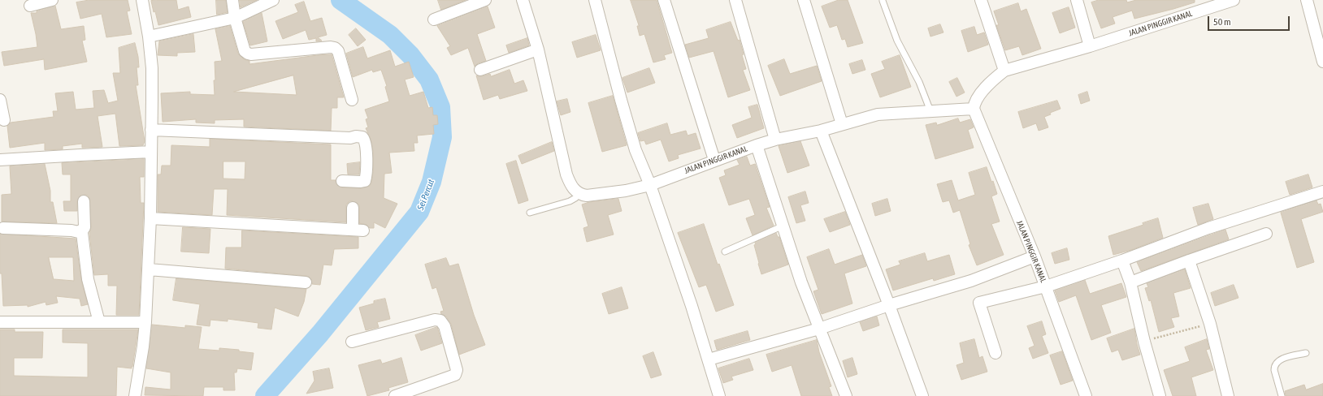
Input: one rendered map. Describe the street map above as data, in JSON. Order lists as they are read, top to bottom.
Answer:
{
  "streets": {
    "street": ["JALAN PINGGIR KANAL"]
  },
  "water": ["Sei Percut"],
  "scale_bar": "50 m"
}
